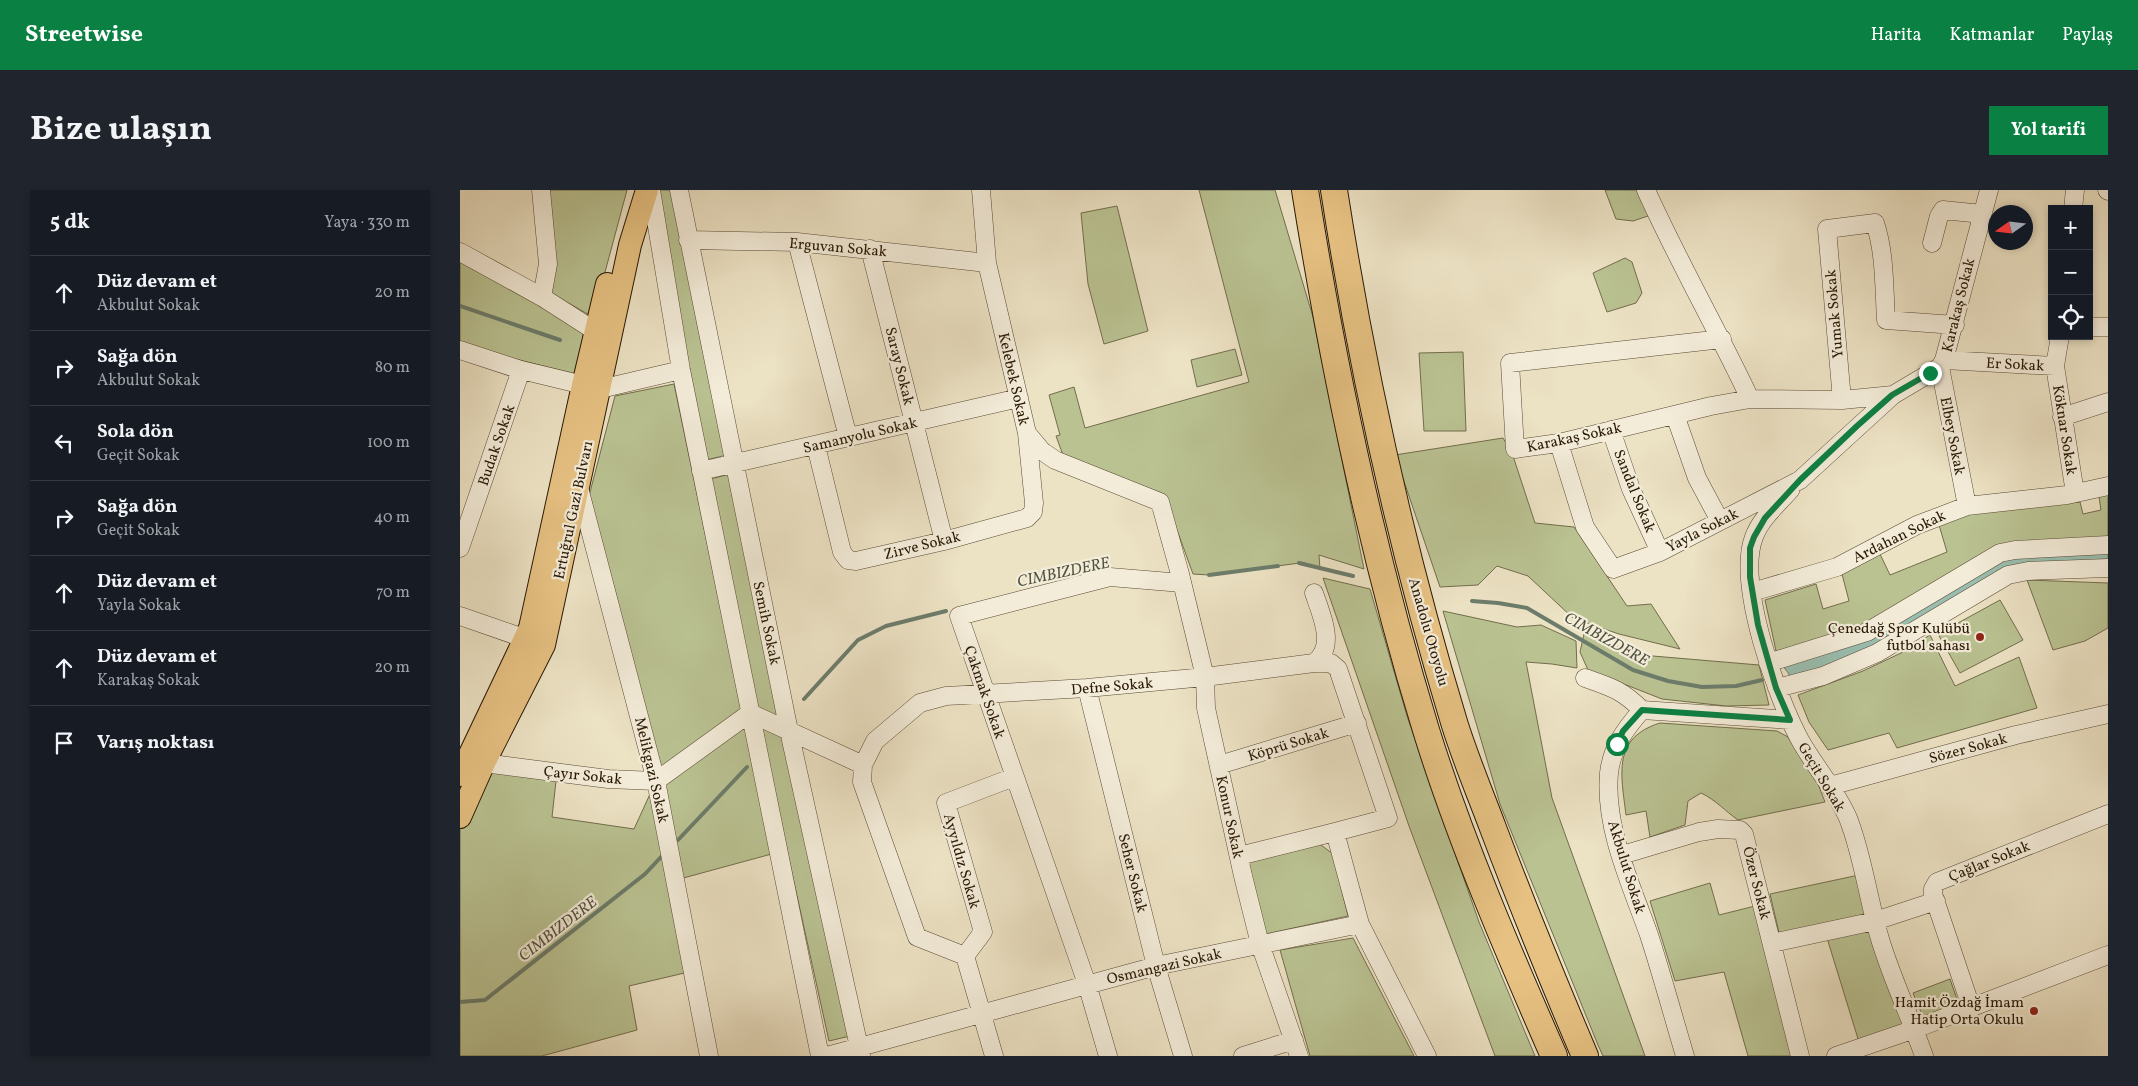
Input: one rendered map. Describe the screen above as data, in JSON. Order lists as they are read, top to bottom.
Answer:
{
  "streets": {
    "highway": ["Anadolu Otoyolu"],
    "main road": ["Ertuğrul Gazi Bulvarı"],
    "street": [
      "Erguvan Sokak",
      "Karakaş Sokak",
      "Yumak Sokak",
      "Er Sokak",
      "Saray Sokak",
      "Kelebek Sokak",
      "Köknar Sokak",
      "Samanyolu Sokak",
      "Elbey Sokak",
      "Budak Sokak",
      "Sandal Sokak",
      "Yayla Sokak",
      "Ardahan Sokak",
      "Zirve Sokak",
      "Semih Sokak",
      "Defne Sokak",
      "Çakmak Sokak",
      "Köprü Sokak",
      "Sözer Sokak",
      "Melikgazi Sokak",
      "Çayır Sokak",
      "Geçit Sokak",
      "Konur Sokak",
      "Ayyıldız Sokak",
      "Çağlar Sokak",
      "Akbulut Sokak",
      "Seher Sokak",
      "Özer Sokak",
      "Osmangazi Sokak"
    ]
  },
  "crossings": [
    ["Erguvan Sokak", "Saray Sokak"],
    ["Erguvan Sokak", "Kelebek Sokak"],
    ["Erguvan Sokak", "Semih Sokak"],
    ["Karakaş Sokak", "Yumak Sokak"],
    ["Karakaş Sokak", "Er Sokak"],
    ["Karakaş Sokak", "Elbey Sokak"],
    ["Karakaş Sokak", "Sandal Sokak"],
    ["Karakaş Sokak", "Yayla Sokak"],
    ["Er Sokak", "Köknar Sokak"],
    ["Er Sokak", "Elbey Sokak"],
    ["Saray Sokak", "Samanyolu Sokak"],
    ["Saray Sokak", "Zirve Sokak"],
    ["Kelebek Sokak", "Samanyolu Sokak"],
    ["Kelebek Sokak", "Zirve Sokak"],
    ["Kelebek Sokak", "Çakmak Sokak"],
    ["Kelebek Sokak", "Konur Sokak"],
    ["Köknar Sokak", "Ardahan Sokak"],
    ["Samanyolu Sokak", "Zirve Sokak"],
    ["Samanyolu Sokak", "Semih Sokak"],
    ["Elbey Sokak", "Ardahan Sokak"],
    ["Sandal Sokak", "Yayla Sokak"],
    ["Ertuğrul Gazi Bulvarı", "Melikgazi Sokak"],
    ["Ertuğrul Gazi Bulvarı", "Çayır Sokak"],
    ["Yayla Sokak", "Geçit Sokak"],
    ["Ardahan Sokak", "Geçit Sokak"],
    ["Semih Sokak", "Osmangazi Sokak"],
    ["Defne Sokak", "Çakmak Sokak"],
    ["Defne Sokak", "Konur Sokak"],
    ["Defne Sokak", "Seher Sokak"],
    ["Çakmak Sokak", "Konur Sokak"],
    ["Çakmak Sokak", "Ayyıldız Sokak"],
    ["Çakmak Sokak", "Osmangazi Sokak"],
    ["Köprü Sokak", "Konur Sokak"],
    ["Sözer Sokak", "Geçit Sokak"],
    ["Melikgazi Sokak", "Çayır Sokak"],
    ["Konur Sokak", "Osmangazi Sokak"],
    ["Akbulut Sokak", "Özer Sokak"],
    ["Seher Sokak", "Osmangazi Sokak"]
  ],
  "water": ["CIMBIZDERE"],
  "places": ["Çenedağ Spor Kulübü futbol sahası", "Hamit Özdağ İmam Hatip Orta Okulu"],
  "north": "left",
  "page": {
    "header": "Streetwise",
    "nav": ["Harita", "Katmanlar", "Paylaş"],
    "title": "Bize ulaşın",
    "buttons": "Yol tarifi",
    "heading": ["5 dk", "Yaya · 330 m"],
    "map_buttons": ["+", "−"],
    "list": [
      ["Düz devam et", "Akbulut Sokak", "20 m"],
      ["Sağa dön", "Akbulut Sokak", "80 m"],
      ["Sola dön", "Geçit Sokak", "100 m"],
      ["Sağa dön", "Geçit Sokak", "40 m"],
      ["Düz devam et", "Yayla Sokak", "70 m"],
      ["Düz devam et", "Karakaş Sokak", "20 m"],
      "Varış noktası"
    ]
  }
}
